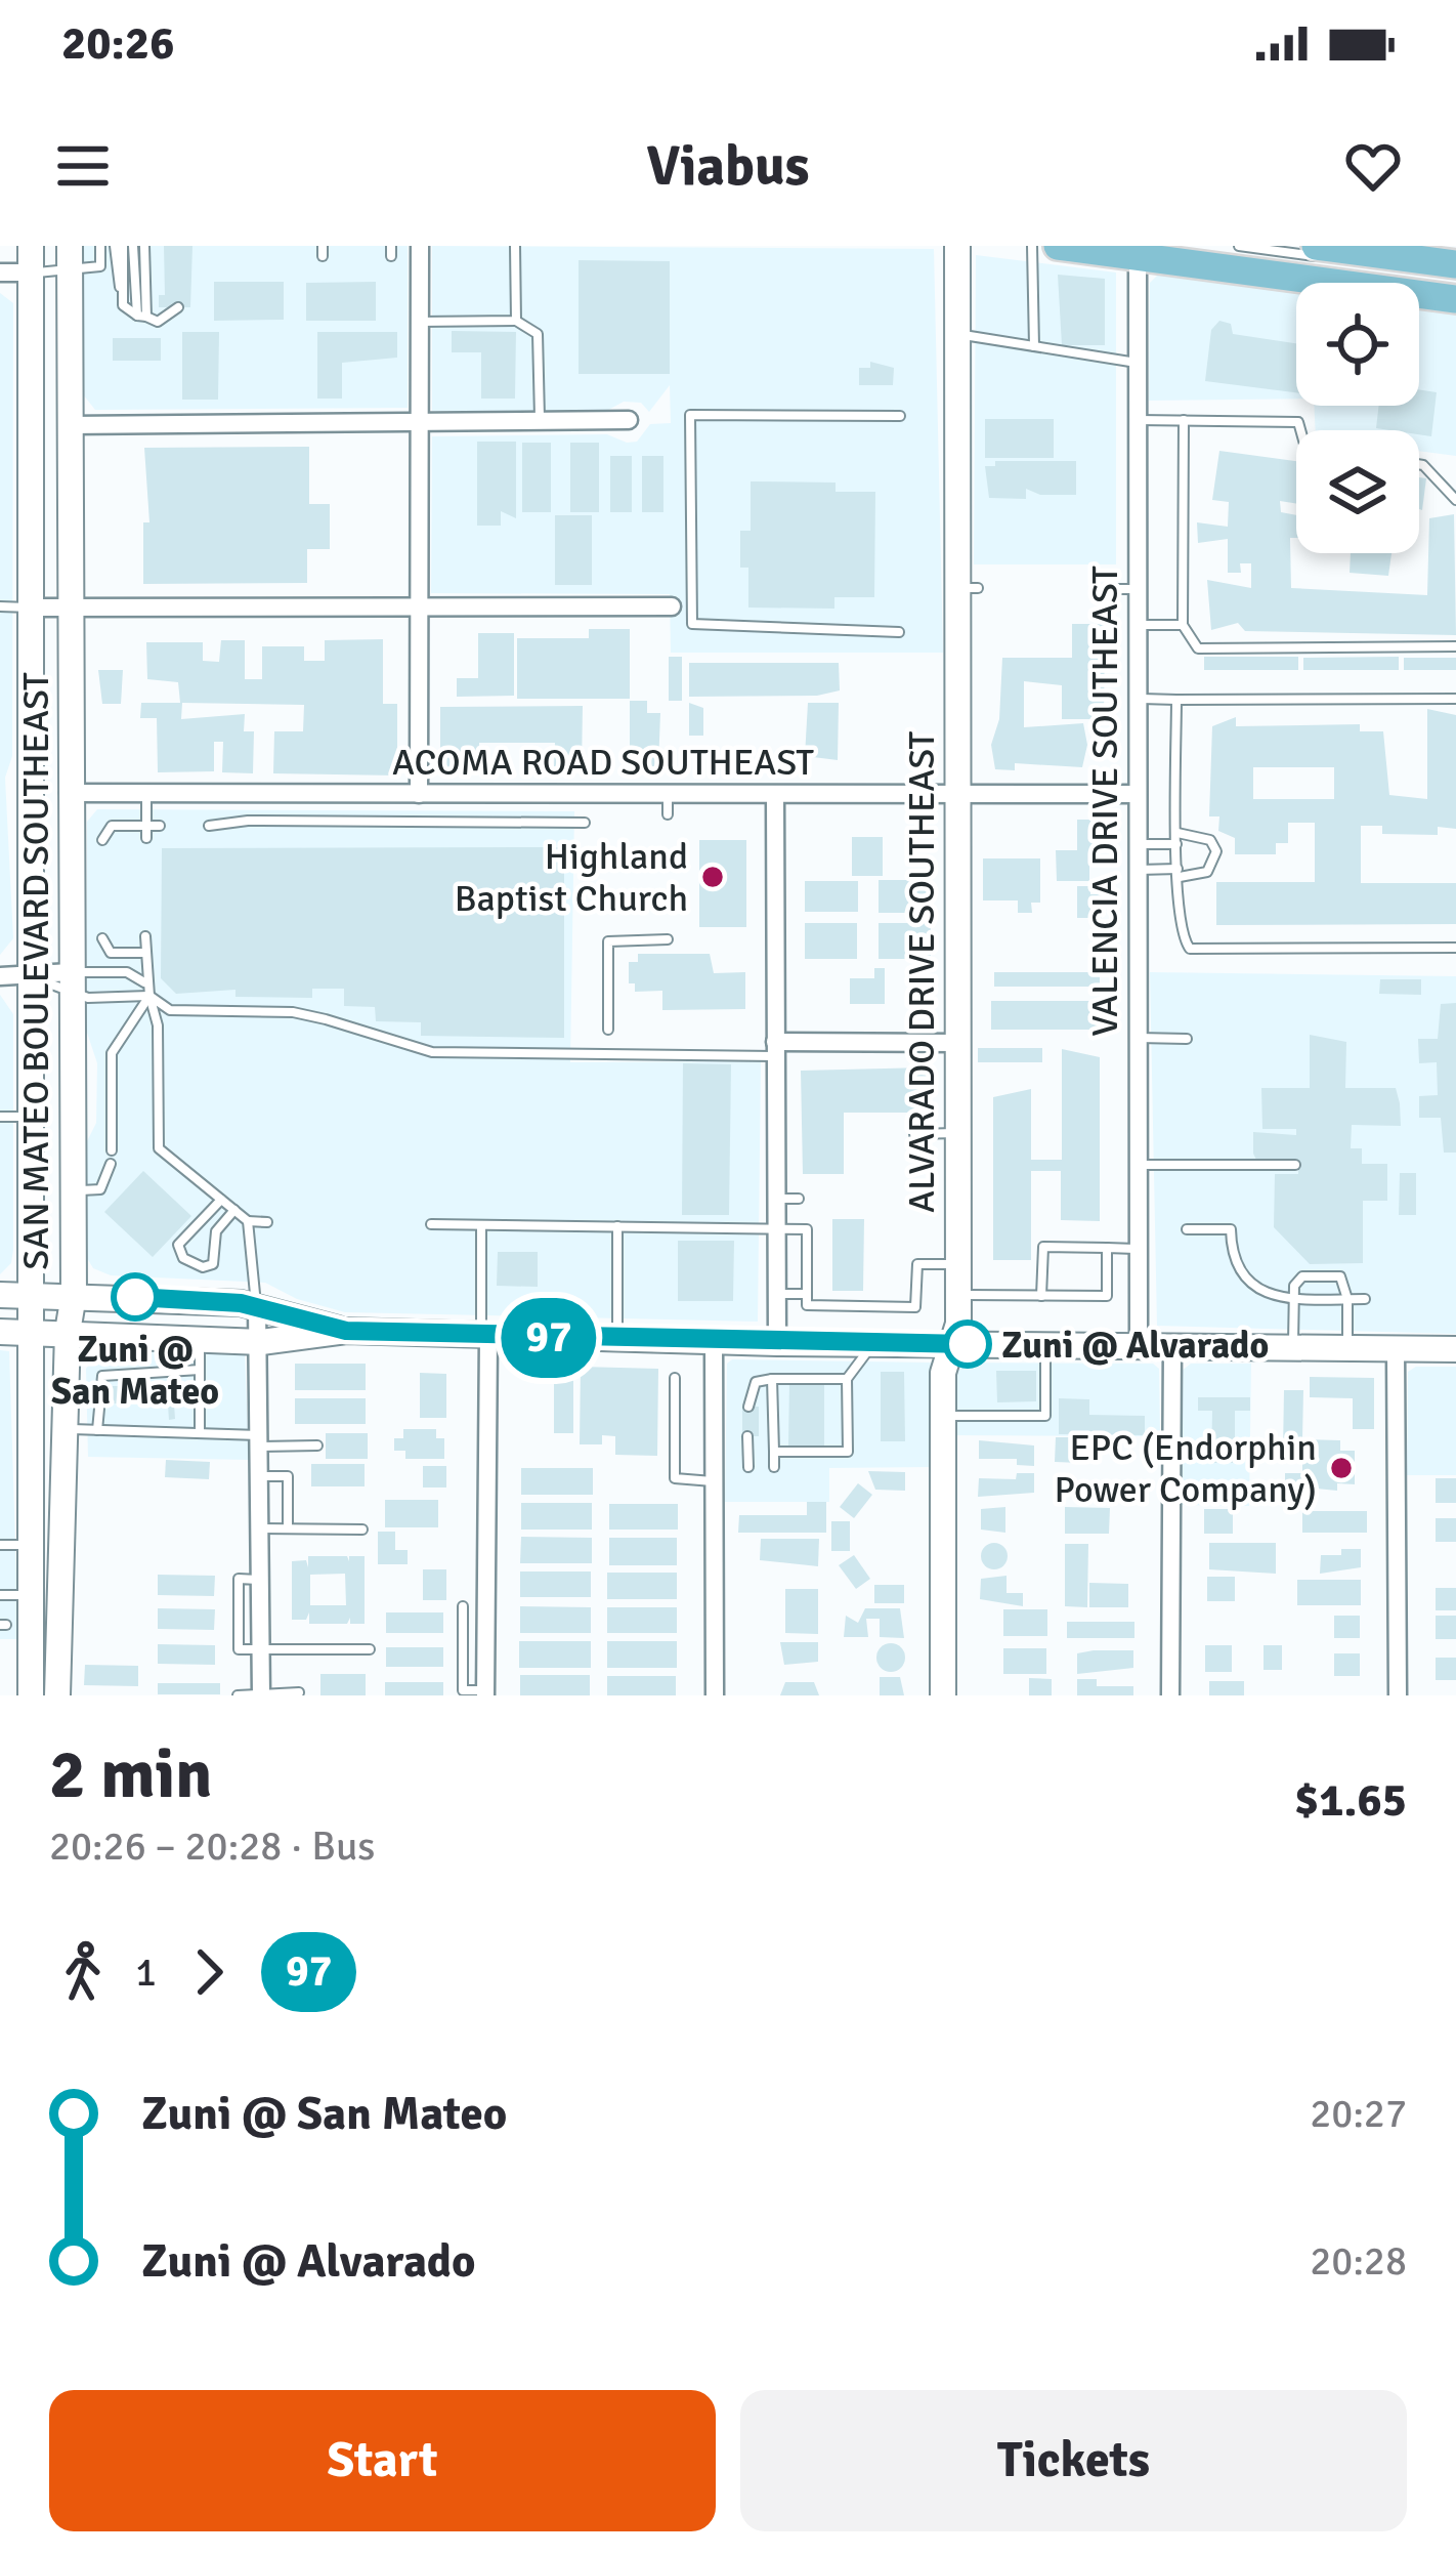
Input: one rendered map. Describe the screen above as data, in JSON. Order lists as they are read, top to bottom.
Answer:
{
  "streets": {
    "street": [
      "ACOMA ROAD SOUTHEAST",
      "VALENCIA DRIVE SOUTHEAST",
      "SAN MATEO BOULEVARD SOUTHEAST",
      "ALVARADO DRIVE SOUTHEAST"
    ]
  },
  "crossings": [
    ["ACOMA ROAD SOUTHEAST", "VALENCIA DRIVE SOUTHEAST"],
    ["ACOMA ROAD SOUTHEAST", "SAN MATEO BOULEVARD SOUTHEAST"],
    ["ACOMA ROAD SOUTHEAST", "ALVARADO DRIVE SOUTHEAST"]
  ],
  "places": [
    "Highland Baptist Church",
    "Zuni @ San Mateo",
    "Zuni @ Alvarado",
    "EPC (Endorphin Power Company)"
  ],
  "lines": ["bus line 97"],
  "page": {
    "status": "20:26",
    "header": "Viabus",
    "on_map": "97",
    "heading": ["2 min", "20:26 – 20:28 · Bus", "$1.65"],
    "legs": ["1", "97"],
    "list": [
      {
        "name": "Zuni @ San Mateo",
        "value": "20:27"
      },
      {
        "name": "Zuni @ Alvarado",
        "value": "20:28"
      }
    ],
    "buttons": ["Start", "Tickets"]
  }
}
